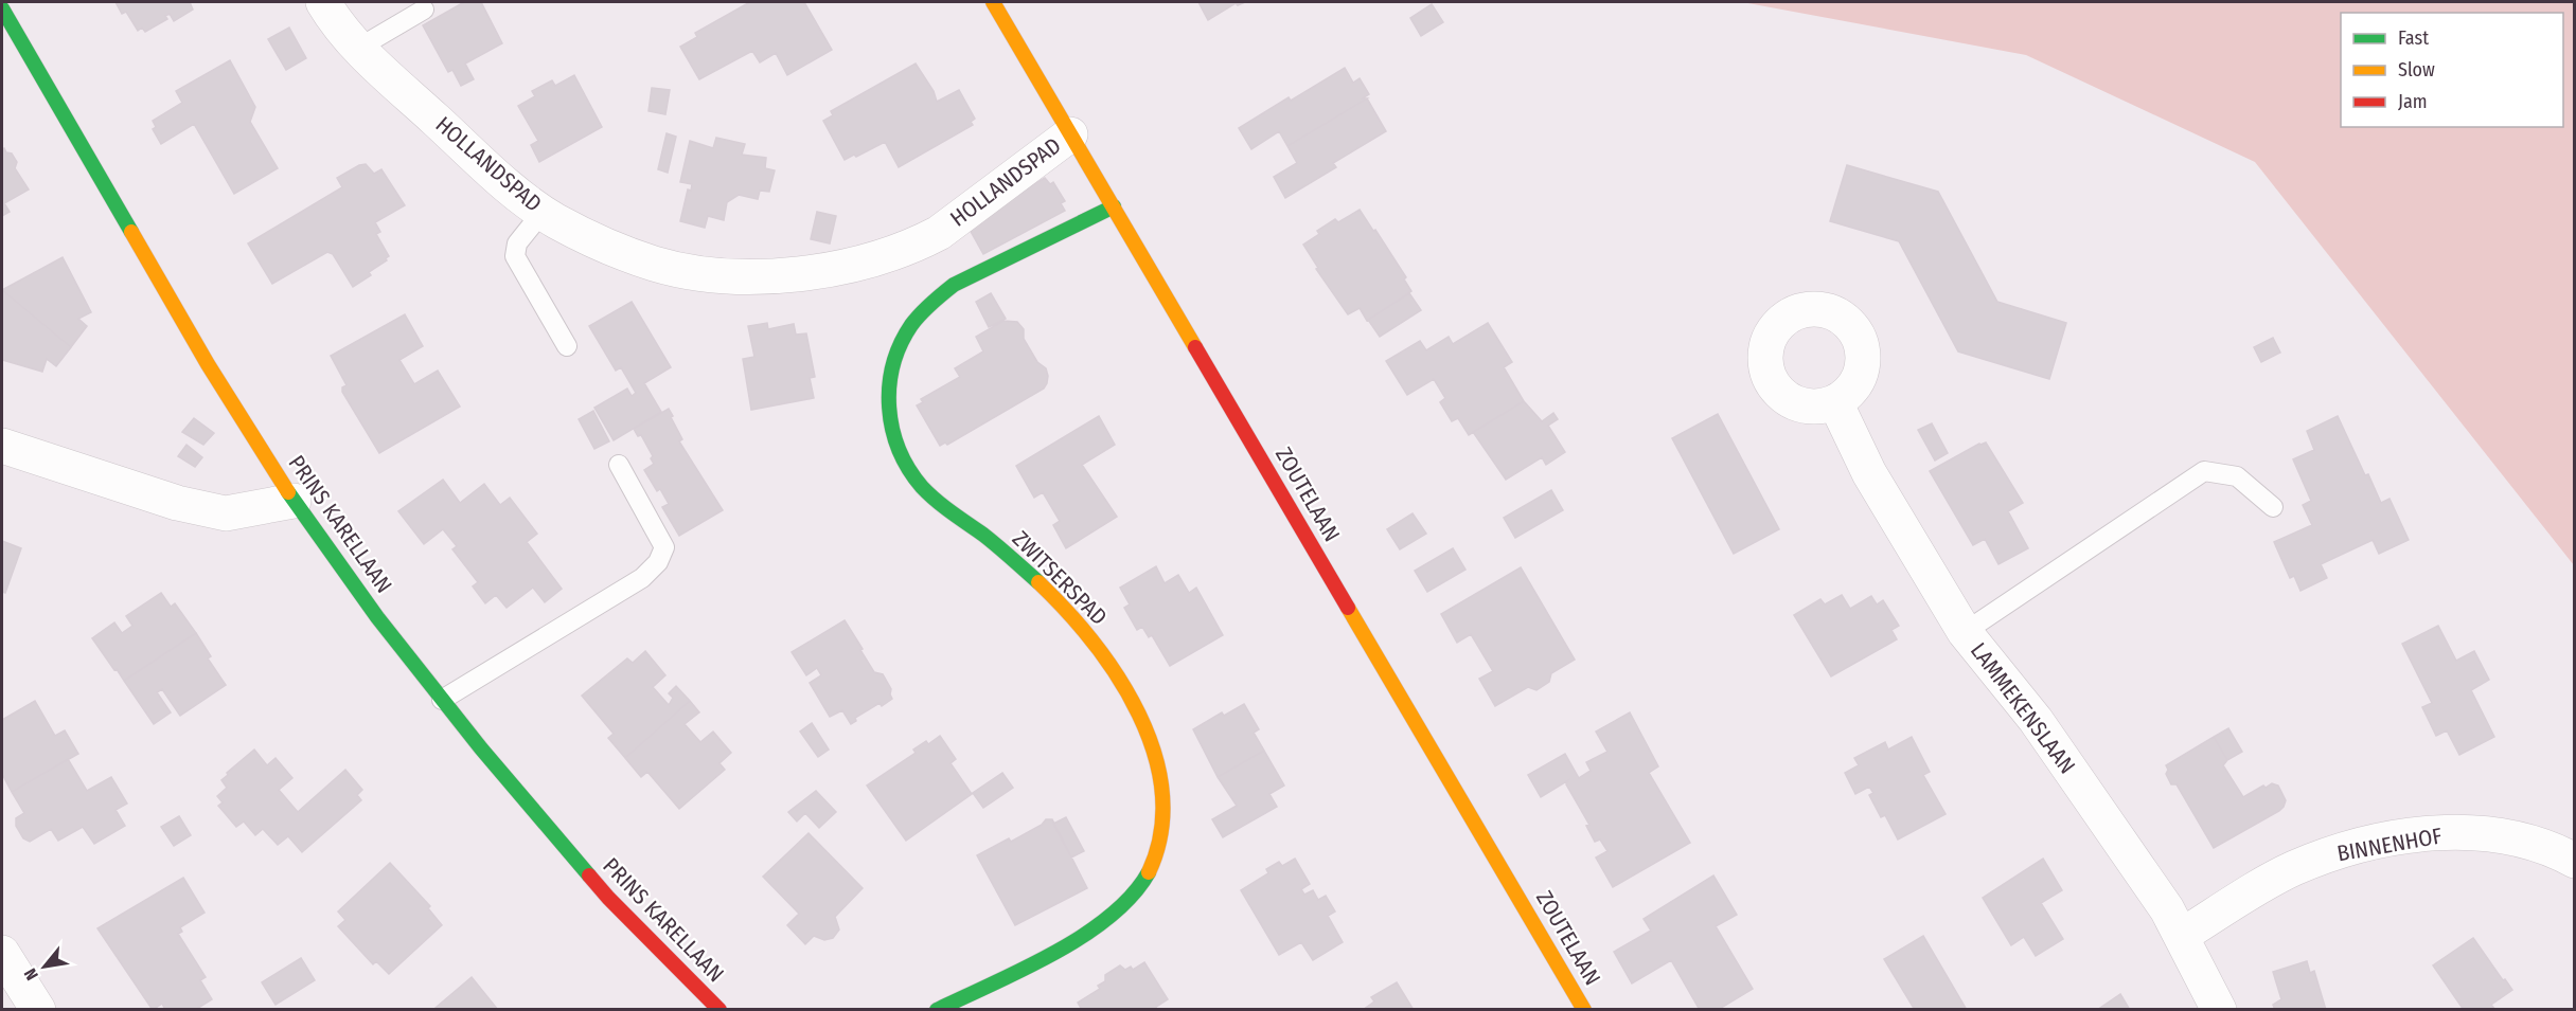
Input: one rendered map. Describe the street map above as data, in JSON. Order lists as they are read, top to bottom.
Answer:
{
  "streets": {
    "street": [
      "HOLLANDSPAD",
      "ZOUTELAAN",
      "PRINS KARELLAAN",
      "ZWITSERSPAD",
      "LAMMEKENSLAAN",
      "BINNENHOF"
    ]
  },
  "crossings": [
    ["HOLLANDSPAD", "ZOUTELAAN"],
    ["ZOUTELAAN", "ZWITSERSPAD"],
    ["LAMMEKENSLAAN", "BINNENHOF"]
  ],
  "legend": ["Fast", "Slow", "Jam"],
  "north": "bottom left"
}
